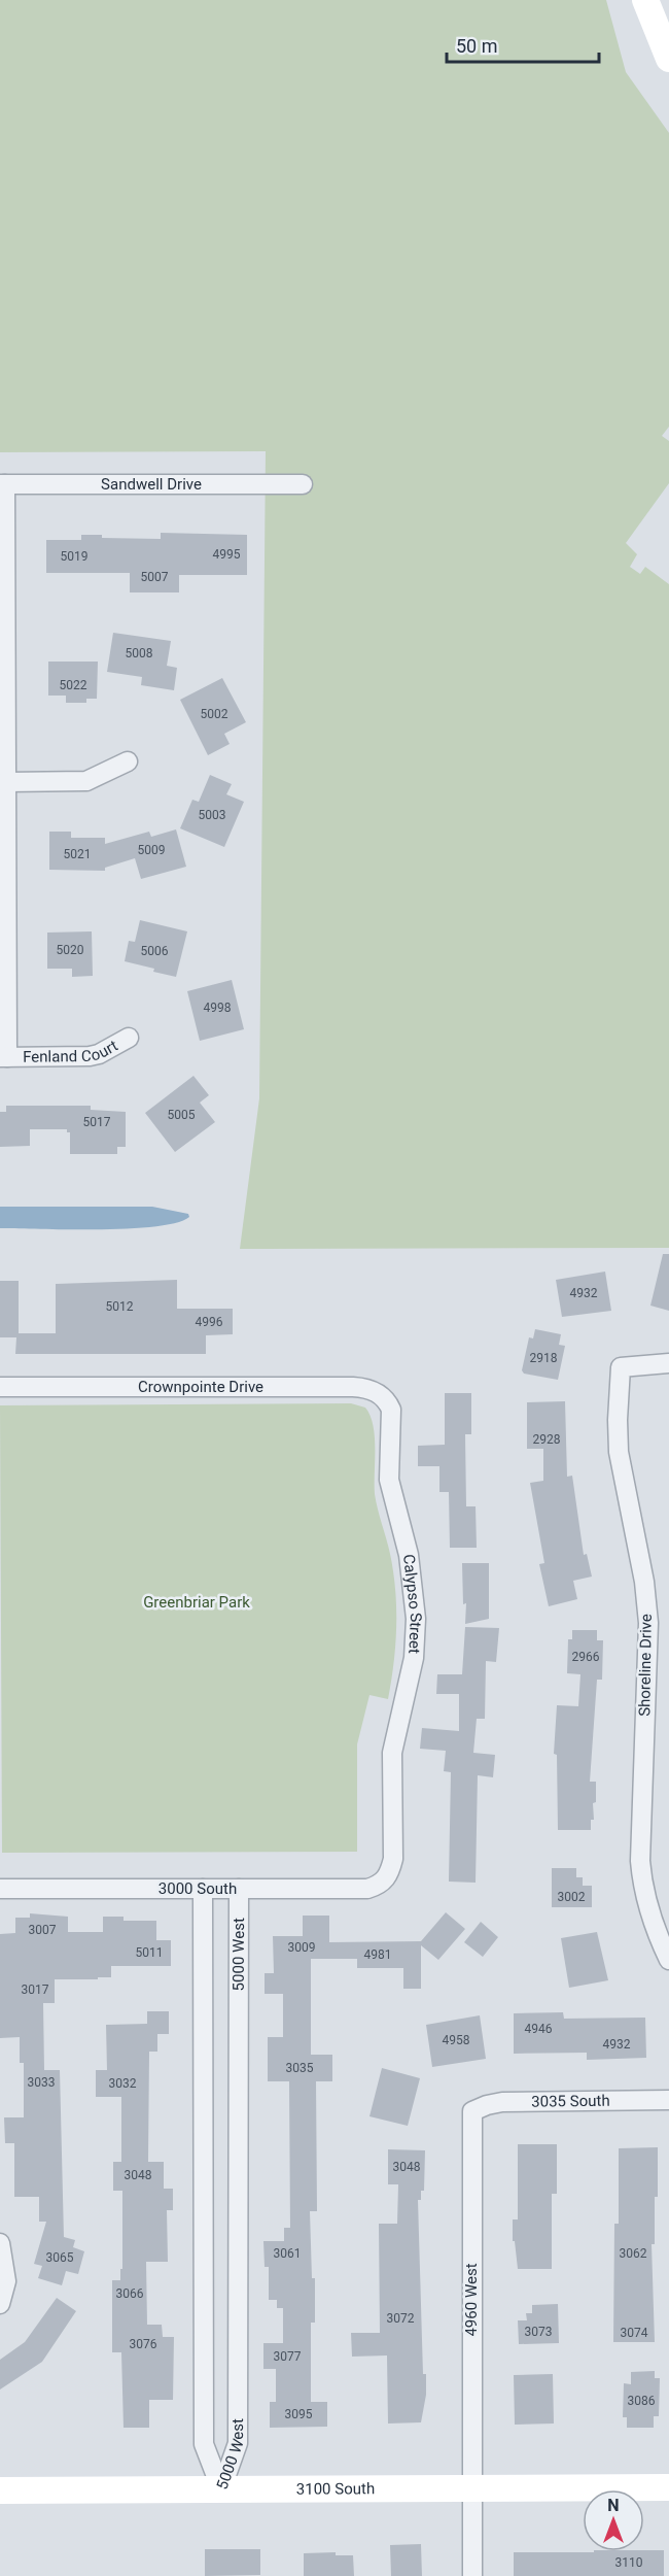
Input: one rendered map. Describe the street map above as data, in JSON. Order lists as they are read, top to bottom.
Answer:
{
  "streets": {
    "main road": ["3100 South"],
    "street": [
      "Sandwell Drive",
      "Fenland Court",
      "Crownpointe Drive",
      "Calypso Street",
      "Shoreline Drive",
      "3000 South",
      "5000 West",
      "3035 South",
      "4960 West"
    ]
  },
  "crossings": [
    ["Crownpointe Drive", "Calypso Street"],
    ["Calypso Street", "3000 South"],
    ["3000 South", "5000 West"],
    ["5000 West", "3100 South"],
    ["3035 South", "4960 West"],
    ["4960 West", "3100 South"]
  ],
  "parks": ["Greenbriar Park"],
  "house_numbers": [
    "4995",
    "5019",
    "5007",
    "5008",
    "5022",
    "5002",
    "5003",
    "5009",
    "5021",
    "5020",
    "5006",
    "4998",
    "5005",
    "5017",
    "4932",
    "5012",
    "4996",
    "2918",
    "2928",
    "2966",
    "3002",
    "3007",
    "3009",
    "5011",
    "4981",
    "3017",
    "4946",
    "4958",
    "4932",
    "3035",
    "3033",
    "3032",
    "3048",
    "3048",
    "3061",
    "3062",
    "3065",
    "3066",
    "3072",
    "3073",
    "3074",
    "3076",
    "3077",
    "3086",
    "3095",
    "3110"
  ],
  "scale_bar": "50 m",
  "north": "top"
}
